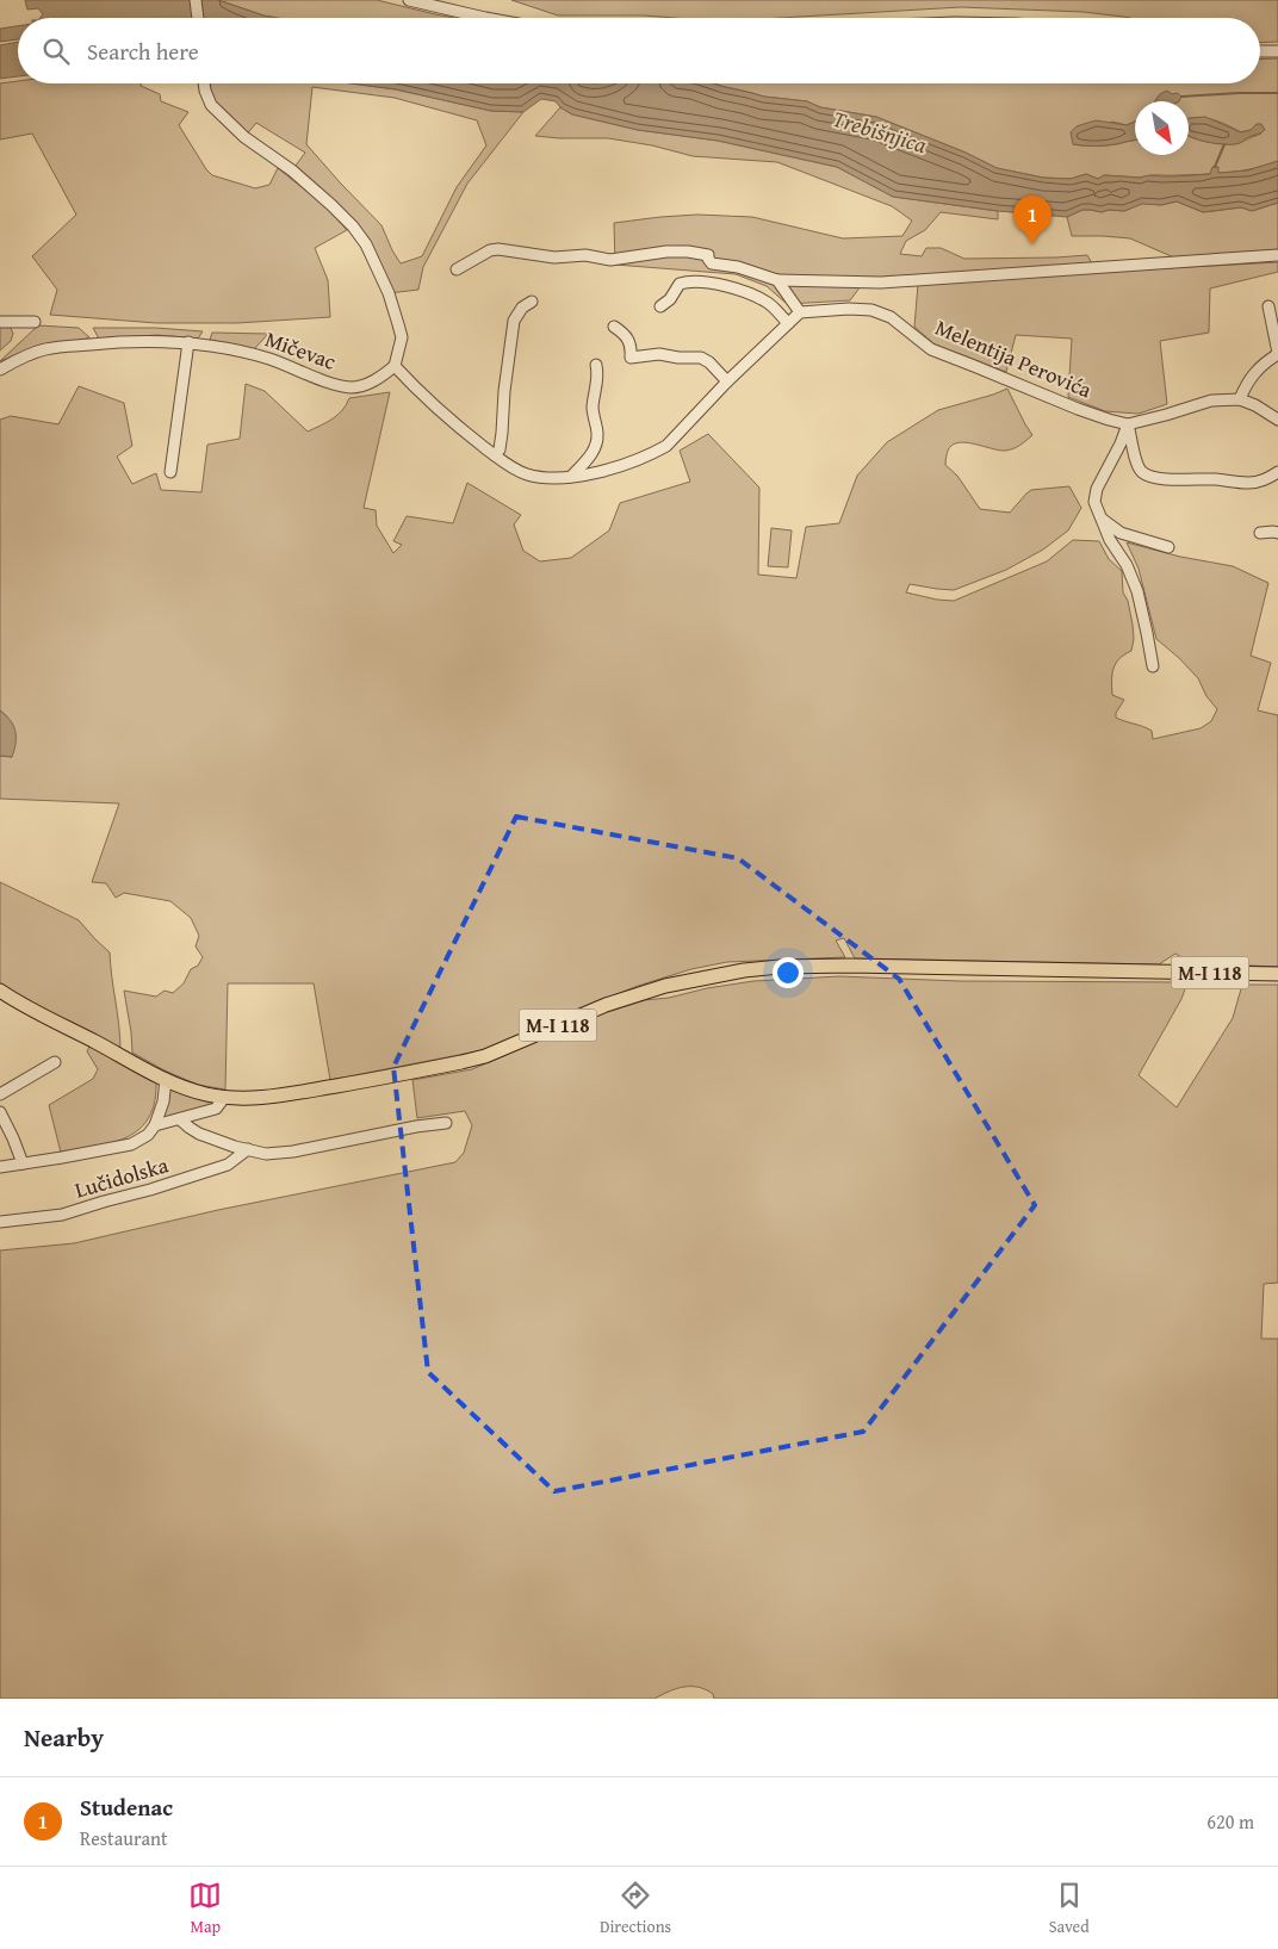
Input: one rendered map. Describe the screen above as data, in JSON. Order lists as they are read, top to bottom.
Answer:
{
  "streets": {
    "main road": ["M-I 118"],
    "street": ["Mičevac", "Melentija Perovića", "Lučidolska"]
  },
  "water": ["Trebišnjica"],
  "north": "bottom right",
  "page": {
    "search": "Search here",
    "pins": "1",
    "heading": "Nearby",
    "list": [
      {
        "mark": "1",
        "name": "Studenac",
        "note": "Restaurant",
        "value": "620 m"
      }
    ],
    "nav": ["Map", "Directions", "Saved"]
  }
}
